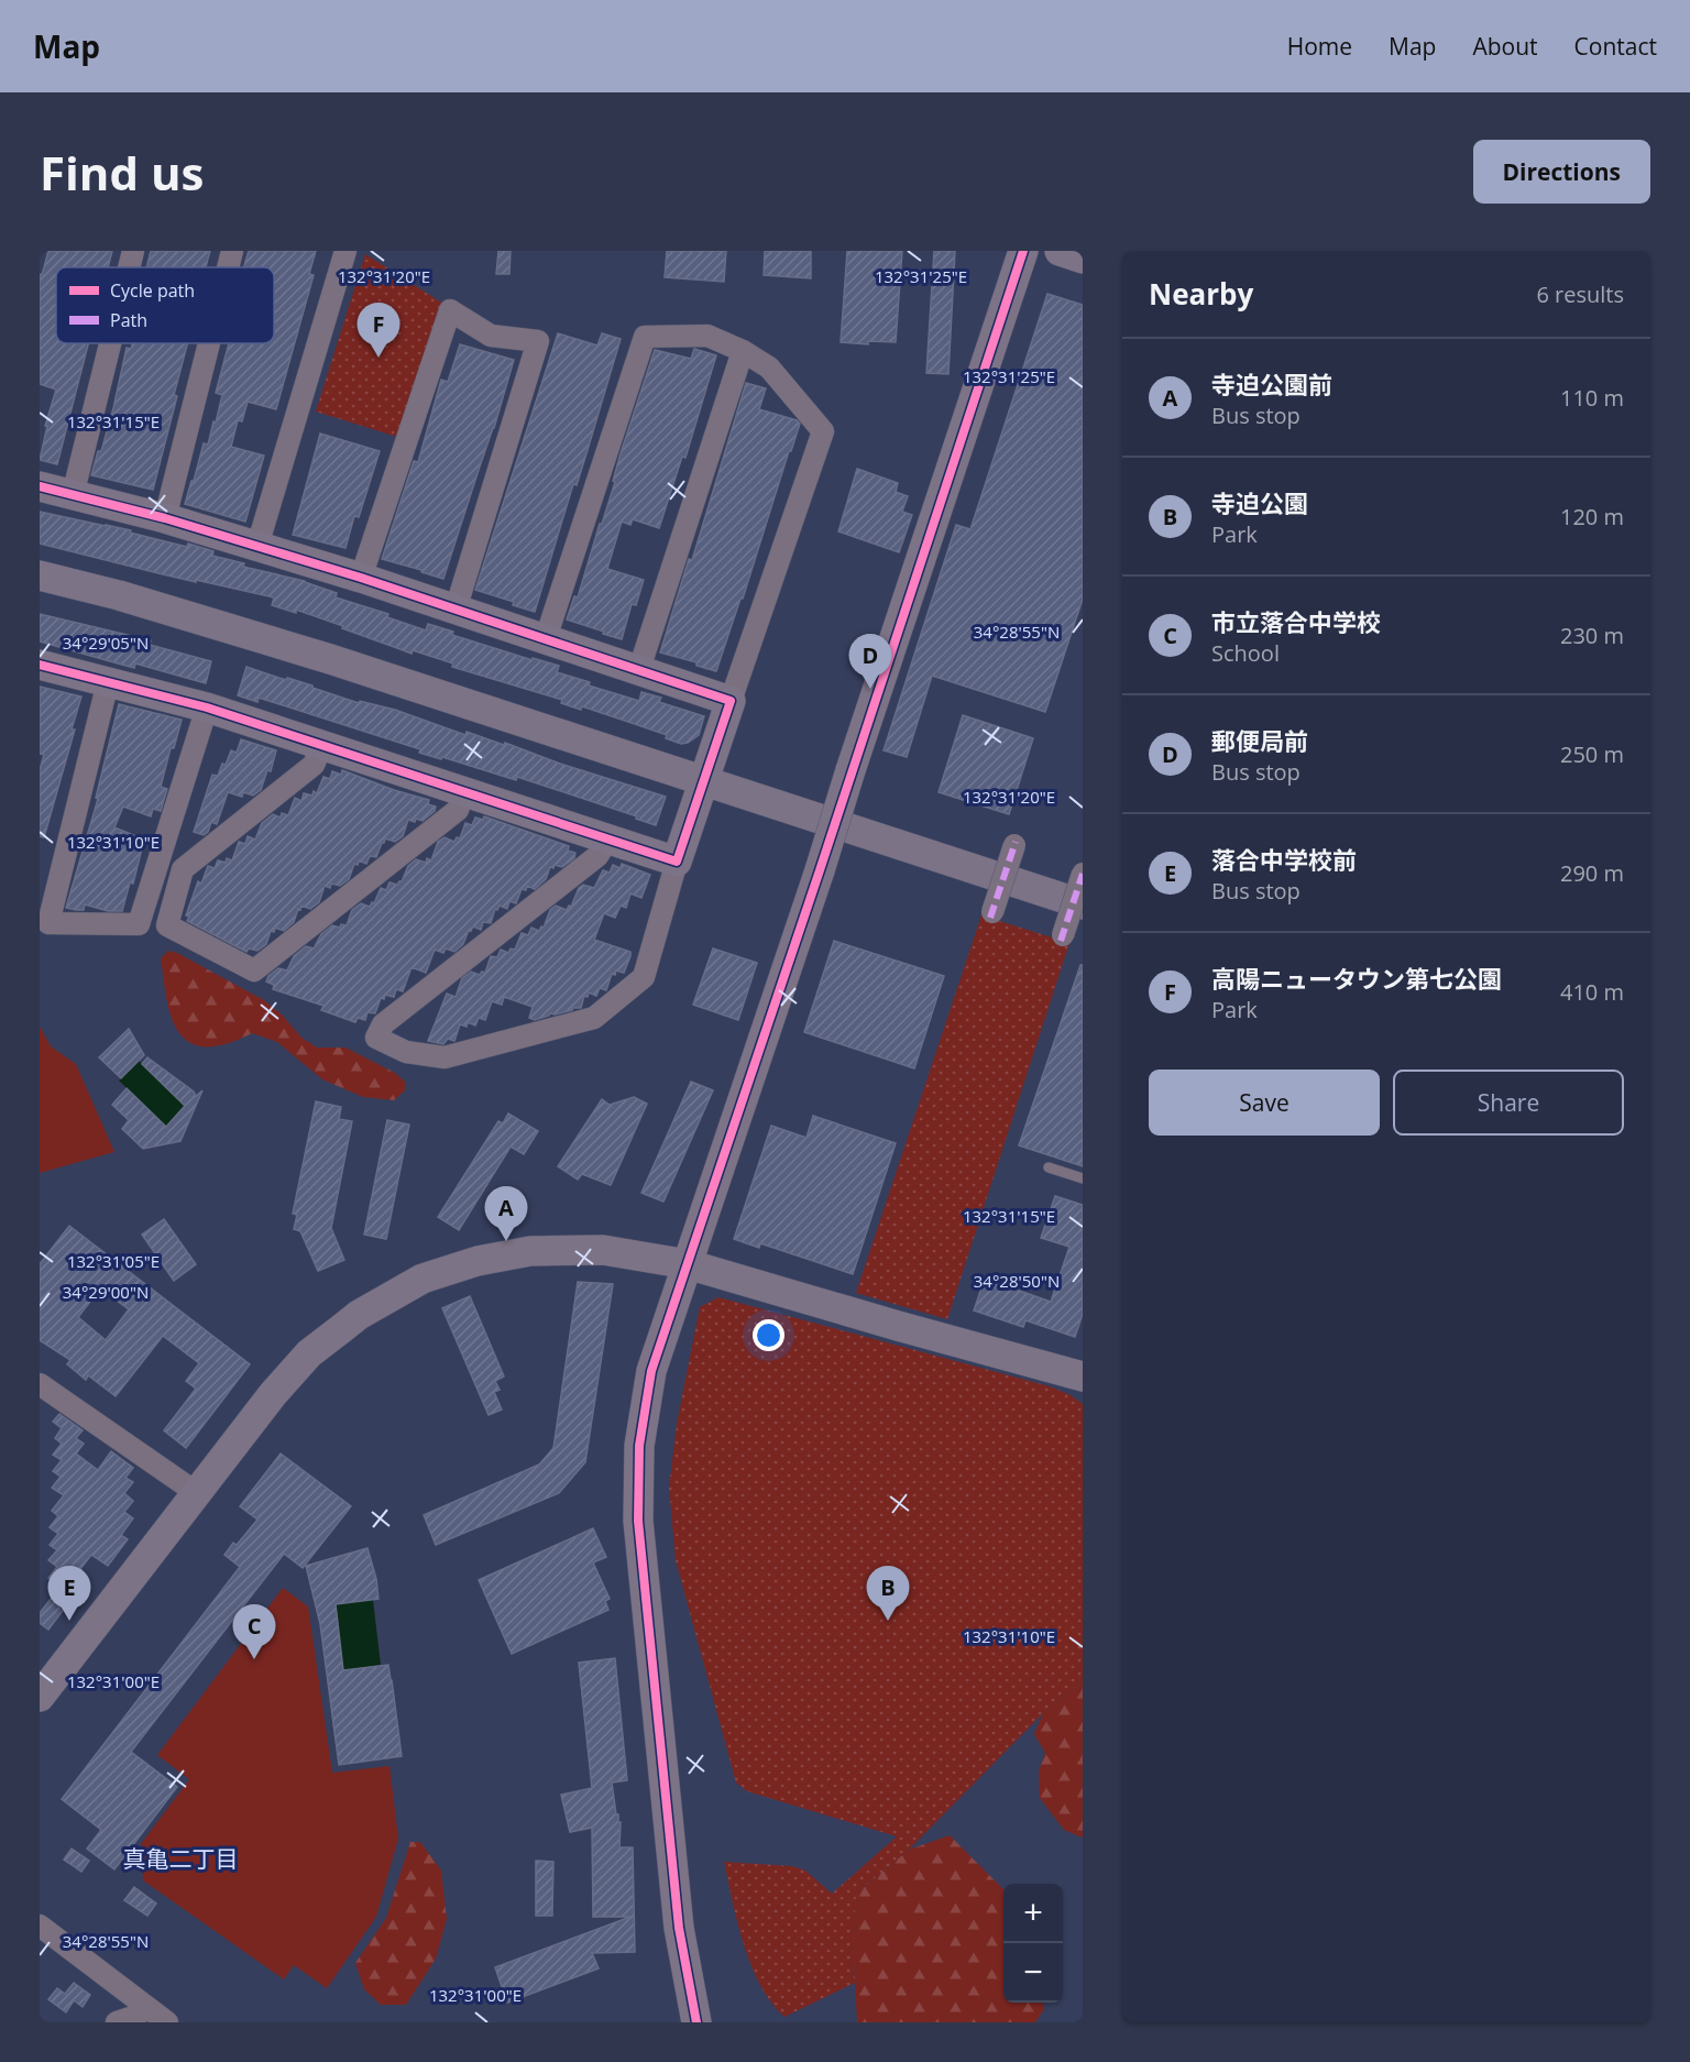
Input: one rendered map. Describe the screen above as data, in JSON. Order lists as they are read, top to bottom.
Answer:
{
  "districts": ["真亀二丁目"],
  "legend": ["Cycle path", "Path"],
  "page": {
    "header": "Map",
    "nav": [
      "Home",
      "Map",
      "About",
      "Contact"
    ],
    "buttons": [
      "Directions",
      ["Save", "Share"]
    ],
    "title": "Find us",
    "heading": ["Nearby", "6 results"],
    "pins": [
      "F",
      "D",
      "A",
      "B",
      "E",
      "C"
    ],
    "list": [
      {
        "mark": "A",
        "name": "寺迫公園前",
        "note": "Bus stop",
        "value": "110 m"
      },
      {
        "mark": "B",
        "name": "寺迫公園",
        "note": "Park",
        "value": "120 m"
      },
      {
        "mark": "C",
        "name": "市立落合中学校",
        "note": "School",
        "value": "230 m"
      },
      {
        "mark": "D",
        "name": "郵便局前",
        "note": "Bus stop",
        "value": "250 m"
      },
      {
        "mark": "E",
        "name": "落合中学校前",
        "note": "Bus stop",
        "value": "290 m"
      },
      {
        "mark": "F",
        "name": "高陽ニュータウン第七公園",
        "note": "Park",
        "value": "410 m"
      }
    ],
    "map_buttons": ["+", "−"]
  },
  "coordinates": [
    "132°31'20\"E",
    "132°31'25\"E",
    "132°31'15\"E",
    "34°28'55\"N",
    "34°29'05\"N",
    "132°31'10\"E",
    "132°31'05\"E",
    "34°28'50\"N",
    "34°29'00\"N",
    "132°31'00\"E"
  ]
}
